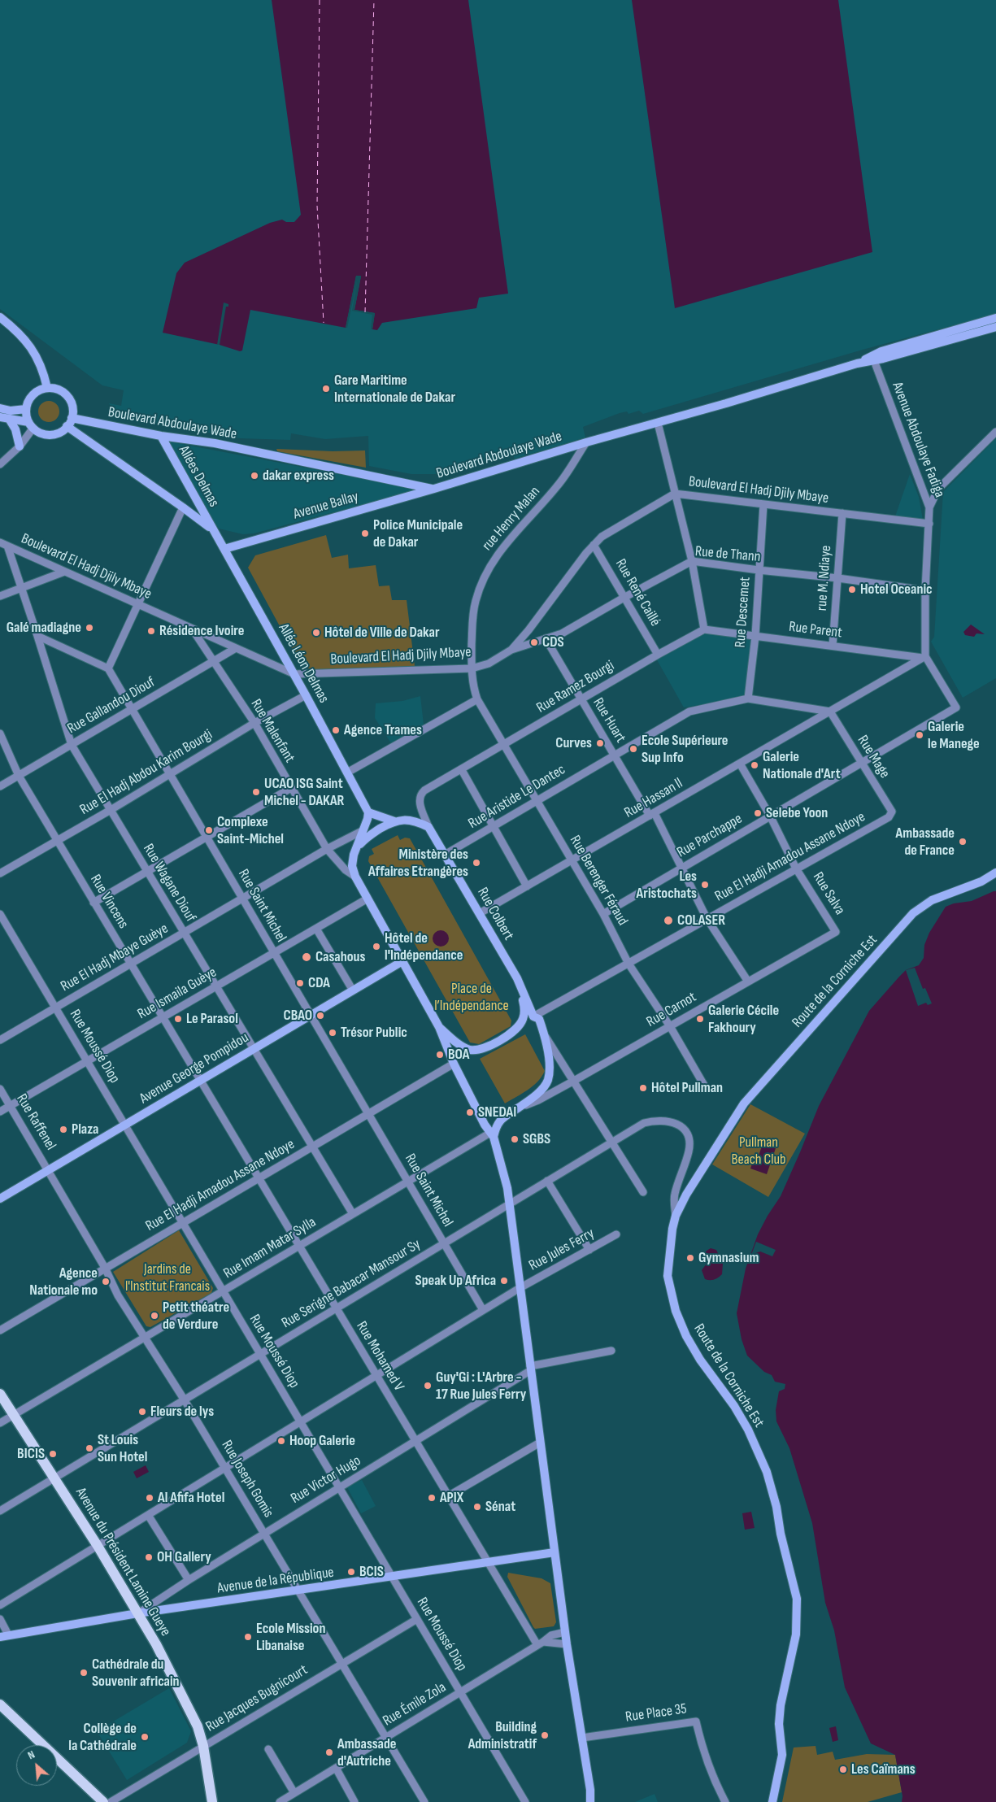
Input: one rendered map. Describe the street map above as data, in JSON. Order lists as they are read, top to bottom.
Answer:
{
  "streets": {
    "main road": ["Avenue du Président Lamine Gueye"],
    "street": [
      "Boulevard Abdoulaye Wade",
      "Avenue Abdoulaye Fadiga",
      "Allées Delmas",
      "Boulevard El Hadj Djily Mbaye",
      "Avenue Ballay",
      "rue Henry Malan",
      "Rue de Thann",
      "rue M. Ndiaye",
      "Rue René Caillé",
      "Rue Descemet",
      "Rue Parent",
      "Allée Léon Delmas",
      "Rue Ramez Bourgi",
      "Rue Gallandou Diouf",
      "Rue Huart",
      "Rue Malenfant",
      "Rue Mage",
      "Rue El Hadj Abdou Karim Bourgi",
      "Rue Aristide Le Dantec",
      "Rue Hassan ll",
      "Rue Parchappe",
      "Rue El Hadji Amadou Assane Ndoye",
      "Rue Berenger Féraud",
      "Rue Wagane Diouf",
      "Rue Salva",
      "Rue Vincens",
      "Rue Saint Michel",
      "Rue Colbert",
      "Rue El Hadj Mbaye Guèye",
      "Route de la Corniche Est",
      "Rue Ismaila Guèye",
      "Rue Carnot",
      "Rue Moussé Diop",
      "Avenue George Pompidou",
      "Rue Raffenel",
      "Rue Imam Matar Sylla",
      "Rue Jules Ferry",
      "Rue Serigne Babacar Mansour Sy",
      "Rue Mohamed V",
      "Rue Joseph Gomis",
      "Rue Victor Hugo",
      "Avenue de la République",
      "Rue Jacques Bugnicourt",
      "Rue Émile Zola",
      "Rue Place 35"
    ]
  },
  "crossings": [
    ["Boulevard Abdoulaye Wade", "Avenue Abdoulaye Fadiga"],
    ["Boulevard Abdoulaye Wade", "Allées Delmas"],
    ["Boulevard Abdoulaye Wade", "Avenue Ballay"],
    ["Boulevard Abdoulaye Wade", "rue Henry Malan"],
    ["Avenue Abdoulaye Fadiga", "Boulevard El Hadj Djily Mbaye"],
    ["Avenue Abdoulaye Fadiga", "Rue de Thann"],
    ["Avenue Abdoulaye Fadiga", "Rue Parent"],
    ["Avenue Abdoulaye Fadiga", "Rue Hassan ll"],
    ["Avenue Abdoulaye Fadiga", "Rue Parchappe"],
    ["Allées Delmas", "Allée Léon Delmas"],
    ["Boulevard El Hadj Djily Mbaye", "rue Henry Malan"],
    ["Boulevard El Hadj Djily Mbaye", "Rue de Thann"],
    ["Boulevard El Hadj Djily Mbaye", "rue M. Ndiaye"],
    ["Boulevard El Hadj Djily Mbaye", "Rue René Caillé"],
    ["Boulevard El Hadj Djily Mbaye", "Rue Descemet"],
    ["Boulevard El Hadj Djily Mbaye", "Allée Léon Delmas"],
    ["Boulevard El Hadj Djily Mbaye", "Rue Gallandou Diouf"],
    ["Boulevard El Hadj Djily Mbaye", "Rue Malenfant"],
    ["Boulevard El Hadj Djily Mbaye", "Rue Wagane Diouf"],
    ["Avenue Ballay", "Allée Léon Delmas"],
    ["rue Henry Malan", "Rue Berenger Féraud"],
    ["Rue de Thann", "rue M. Ndiaye"],
    ["Rue de Thann", "Rue René Caillé"],
    ["Rue de Thann", "Rue Descemet"],
    ["Rue de Thann", "Rue Huart"],
    ["rue M. Ndiaye", "Rue Parent"],
    ["Rue René Caillé", "Rue Ramez Bourgi"],
    ["Rue Descemet", "Rue Parent"],
    ["Rue Descemet", "Rue Aristide Le Dantec"],
    ["Rue Parent", "Rue Ramez Bourgi"],
    ["Rue Parent", "Rue Hassan ll"],
    ["Rue Parent", "Rue Parchappe"],
    ["Allée Léon Delmas", "Rue El Hadj Abdou Karim Bourgi"],
    ["Rue Ramez Bourgi", "Rue Huart"],
    ["Rue Ramez Bourgi", "Rue Berenger Féraud"],
    ["Rue Ramez Bourgi", "Rue Colbert"],
    ["Rue Gallandou Diouf", "Rue Malenfant"],
    ["Rue Gallandou Diouf", "Rue Wagane Diouf"],
    ["Rue Gallandou Diouf", "Rue Vincens"],
    ["Rue Gallandou Diouf", "Rue Saint Michel"],
    ["Rue Huart", "Rue Aristide Le Dantec"],
    ["Rue Huart", "Rue Hassan ll"],
    ["Rue Huart", "Rue Parchappe"],
    ["Rue Huart", "Rue El Hadji Amadou Assane Ndoye"],
    ["Rue Huart", "Rue Carnot"],
    ["Rue Malenfant", "Rue El Hadj Abdou Karim Bourgi"],
    ["Rue Malenfant", "Rue El Hadj Mbaye Guèye"],
    ["Rue Mage", "Rue Aristide Le Dantec"],
    ["Rue Mage", "Rue Hassan ll"],
    ["Rue Mage", "Rue Parchappe"],
    ["Rue Mage", "Rue El Hadji Amadou Assane Ndoye"],
    ["Rue El Hadj Abdou Karim Bourgi", "Rue Wagane Diouf"],
    ["Rue El Hadj Abdou Karim Bourgi", "Rue Vincens"],
    ["Rue El Hadj Abdou Karim Bourgi", "Rue Saint Michel"],
    ["Rue Aristide Le Dantec", "Rue Hassan ll"],
    ["Rue Aristide Le Dantec", "Rue Berenger Féraud"],
    ["Rue Aristide Le Dantec", "Rue Colbert"],
    ["Rue Hassan ll", "Rue Parchappe"],
    ["Rue Hassan ll", "Rue Berenger Féraud"],
    ["Rue Hassan ll", "Rue Salva"],
    ["Rue Hassan ll", "Rue Colbert"],
    ["Rue Parchappe", "Rue Berenger Féraud"],
    ["Rue Parchappe", "Rue Salva"],
    ["Rue El Hadji Amadou Assane Ndoye", "Rue Berenger Féraud"],
    ["Rue El Hadji Amadou Assane Ndoye", "Rue Wagane Diouf"],
    ["Rue El Hadji Amadou Assane Ndoye", "Rue Salva"],
    ["Rue El Hadji Amadou Assane Ndoye", "Rue Saint Michel"],
    ["Rue El Hadji Amadou Assane Ndoye", "Rue Colbert"],
    ["Rue El Hadji Amadou Assane Ndoye", "Rue Moussé Diop"],
    ["Rue El Hadji Amadou Assane Ndoye", "Rue Mohamed V"],
    ["Rue El Hadji Amadou Assane Ndoye", "Rue Joseph Gomis"],
    ["Rue Berenger Féraud", "Rue Carnot"],
    ["Rue Wagane Diouf", "Rue El Hadj Mbaye Guèye"],
    ["Rue Wagane Diouf", "Rue Ismaila Guèye"],
    ["Rue Wagane Diouf", "Avenue George Pompidou"],
    ["Rue Wagane Diouf", "Rue Imam Matar Sylla"],
    ["Rue Salva", "Rue Carnot"],
    ["Rue Vincens", "Rue El Hadj Mbaye Guèye"],
    ["Rue Vincens", "Rue Ismaila Guèye"],
    ["Rue Vincens", "Avenue George Pompidou"],
    ["Rue Vincens", "Rue Mohamed V"],
    ["Rue Saint Michel", "Rue El Hadj Mbaye Guèye"],
    ["Rue Saint Michel", "Rue Ismaila Guèye"],
    ["Rue Saint Michel", "Avenue George Pompidou"],
    ["Rue Saint Michel", "Rue Imam Matar Sylla"],
    ["Rue Saint Michel", "Rue Jules Ferry"],
    ["Rue Saint Michel", "Rue Serigne Babacar Mansour Sy"],
    ["Rue El Hadj Mbaye Guèye", "Rue Moussé Diop"],
    ["Route de la Corniche Est", "Rue Serigne Babacar Mansour Sy"],
    ["Rue Ismaila Guèye", "Rue Moussé Diop"],
    ["Rue Ismaila Guèye", "Rue Raffenel"],
    ["Rue Moussé Diop", "Avenue George Pompidou"],
    ["Rue Moussé Diop", "Rue Imam Matar Sylla"],
    ["Rue Moussé Diop", "Rue Jules Ferry"],
    ["Rue Moussé Diop", "Rue Serigne Babacar Mansour Sy"],
    ["Rue Moussé Diop", "Rue Victor Hugo"],
    ["Rue Moussé Diop", "Avenue de la République"],
    ["Rue Moussé Diop", "Rue Jacques Bugnicourt"],
    ["Rue Moussé Diop", "Rue Émile Zola"],
    ["Avenue George Pompidou", "Rue Raffenel"],
    ["Avenue George Pompidou", "Rue Mohamed V"],
    ["Avenue George Pompidou", "Rue Joseph Gomis"],
    ["Rue Raffenel", "Rue Joseph Gomis"],
    ["Rue Imam Matar Sylla", "Rue Mohamed V"],
    ["Rue Imam Matar Sylla", "Rue Joseph Gomis"],
    ["Rue Imam Matar Sylla", "Avenue du Président Lamine Gueye"],
    ["Rue Jules Ferry", "Rue Mohamed V"],
    ["Rue Jules Ferry", "Rue Joseph Gomis"],
    ["Rue Jules Ferry", "Avenue du Président Lamine Gueye"],
    ["Rue Serigne Babacar Mansour Sy", "Rue Mohamed V"],
    ["Rue Serigne Babacar Mansour Sy", "Rue Joseph Gomis"],
    ["Rue Serigne Babacar Mansour Sy", "Avenue du Président Lamine Gueye"],
    ["Rue Mohamed V", "Rue Victor Hugo"],
    ["Rue Mohamed V", "Avenue de la République"],
    ["Rue Mohamed V", "Rue Émile Zola"],
    ["Rue Joseph Gomis", "Rue Victor Hugo"],
    ["Rue Joseph Gomis", "Avenue de la République"],
    ["Rue Joseph Gomis", "Rue Jacques Bugnicourt"],
    ["Rue Joseph Gomis", "Rue Émile Zola"],
    ["Rue Victor Hugo", "Avenue du Président Lamine Gueye"],
    ["Rue Victor Hugo", "Avenue de la République"],
    ["Avenue du Président Lamine Gueye", "Avenue de la République"],
    ["Avenue du Président Lamine Gueye", "Rue Jacques Bugnicourt"]
  ],
  "parks": ["Place de l’Indépendance", "Pullman Beach Club", "Jardins de l'Institut Francais"],
  "places": [
    "Gare Maritime Internationale de Dakar",
    "dakar express",
    "Police Municipale de Dakar",
    "Hotel Oceanic",
    "Galé madiagne",
    "Résidence Ivoire",
    "Hôtel de Ville de Dakar",
    "CDS",
    "Agence Trames",
    "Galerie le Manege",
    "Curves",
    "Ecole Supérieure Sup Info",
    "Galerie Nationale d'Art",
    "UCAO ISG Saint Michel - DAKAR",
    "Selebe Yoon",
    "Complexe Saint-Michel",
    "Ambassade de France",
    "Ministère des Affaires Etrangères",
    "Les Aristochats",
    "COLASER",
    "Hôtel de l'Indépendance",
    "Casahous",
    "CDA",
    "CBAO",
    "Le Parasol",
    "Galerie Cécile Fakhoury",
    "Trésor Public",
    "BOA",
    "Hôtel Pullman",
    "SNEDAI",
    "Plaza",
    "SGBS",
    "Gymnasium",
    "Speak Up Africa",
    "Agence Nationale mo",
    "Petit théatre de Verdure",
    "Guy'Gi : L'Arbre - 17 Rue Jules Ferry",
    "Fleurs de lys",
    "Hoop Galerie",
    "St Louis Sun Hotel",
    "BICIS",
    "Al Afifa Hotel",
    "APIX",
    "Sénat",
    "OH Gallery",
    "BCIS",
    "Ecole Mission Libanaise",
    "Cathédrale du Souvenir africain",
    "Building Administratif",
    "Collège de la Cathédrale",
    "Ambassade d'Autriche",
    "Les Caïmans"
  ],
  "north": "top left"
}
